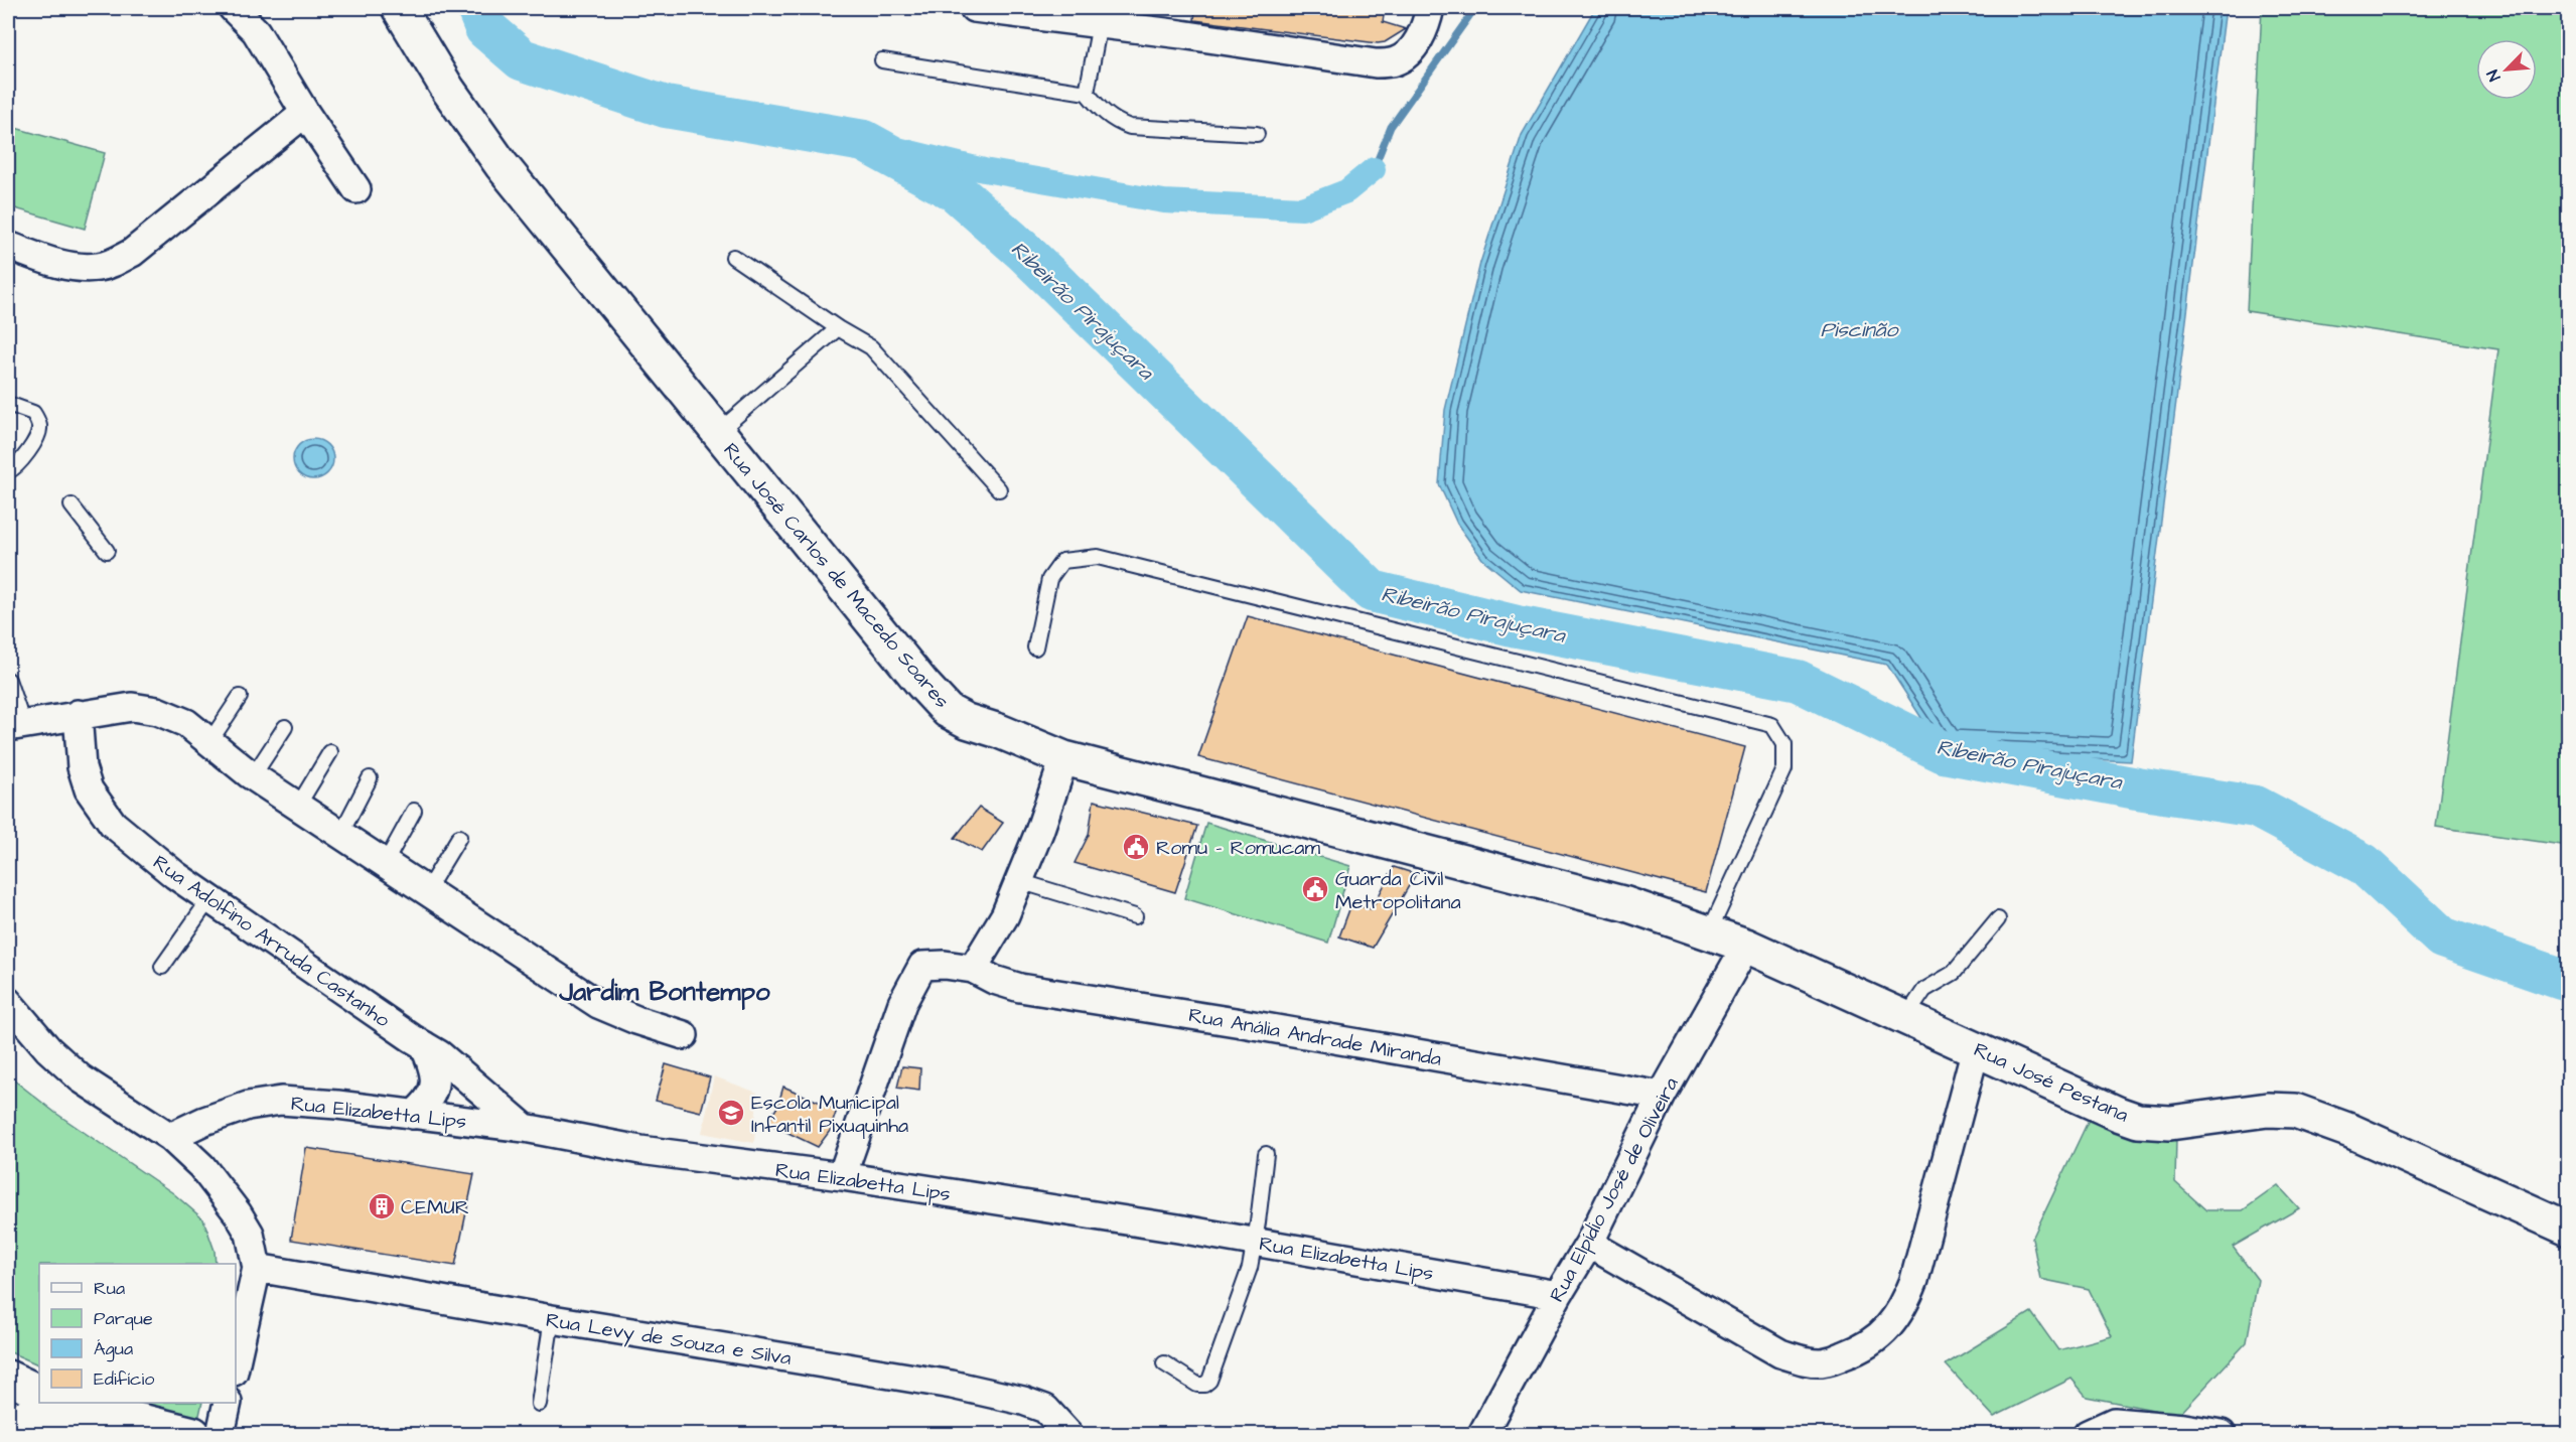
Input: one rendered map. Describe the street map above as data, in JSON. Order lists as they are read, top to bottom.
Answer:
{
  "streets": {
    "main road": ["Rua José Carlos de Macedo Soares", "Rua José Pestana"],
    "street": [
      "Rua Adolfino Arruda Castanho",
      "Rua Anália Andrade Miranda",
      "Rua Elizabetta Lips",
      "Rua Elpídio José de Oliveira",
      "Rua Levy de Souza e Silva"
    ]
  },
  "crossings": [
    ["Rua José Carlos de Macedo Soares", "Rua José Pestana"],
    ["Rua José Carlos de Macedo Soares", "Rua Elpídio José de Oliveira"],
    ["Rua Adolfino Arruda Castanho", "Rua Elizabetta Lips"],
    ["Rua Anália Andrade Miranda", "Rua Elizabetta Lips"],
    ["Rua Anália Andrade Miranda", "Rua Elpídio José de Oliveira"],
    ["Rua José Pestana", "Rua Elpídio José de Oliveira"],
    ["Rua Elizabetta Lips", "Rua Elpídio José de Oliveira"]
  ],
  "districts": ["Jardim Bontempo"],
  "water": ["Ribeirão Pirajuçara", "Piscinão"],
  "places": {
    "public building": ["Romu - Romucam", "Guarda Civil Metropolitana"],
    "school or university": ["Escola Municipal Infantil Pixuquinha"],
    "building": ["CEMUR"]
  },
  "legend": [
    "Rua",
    "Parque",
    "Água",
    "Edifício"
  ],
  "north": "bottom left"
}
